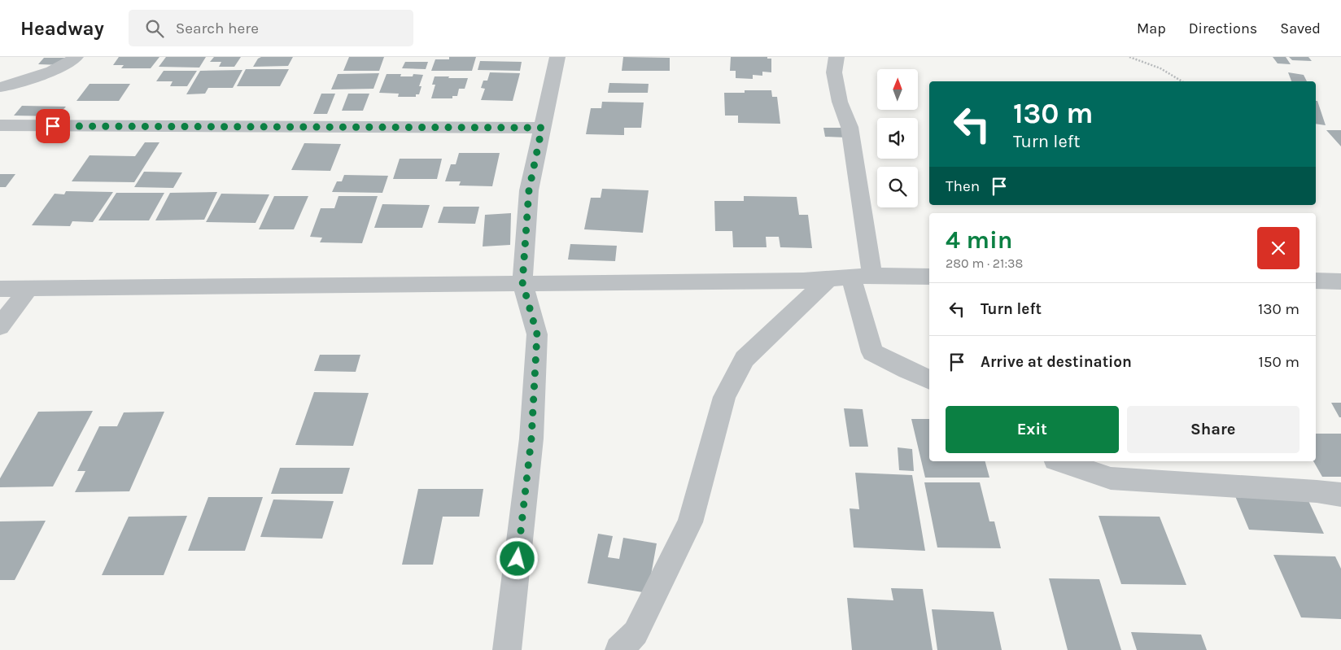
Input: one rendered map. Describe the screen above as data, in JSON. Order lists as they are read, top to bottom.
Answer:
{
  "north": "top",
  "page": {
    "header": "Headway",
    "search": "Search here",
    "nav": ["Map", "Directions", "Saved"],
    "turn": ["130 m", "Turn left"],
    "then": "Then",
    "heading": ["4 min", "280 m · 21:38"],
    "list": [
      {
        "name": "Turn left",
        "value": "130 m"
      },
      {
        "name": "Arrive at destination",
        "value": "150 m"
      }
    ],
    "buttons": ["Exit", "Share"]
  }
}
